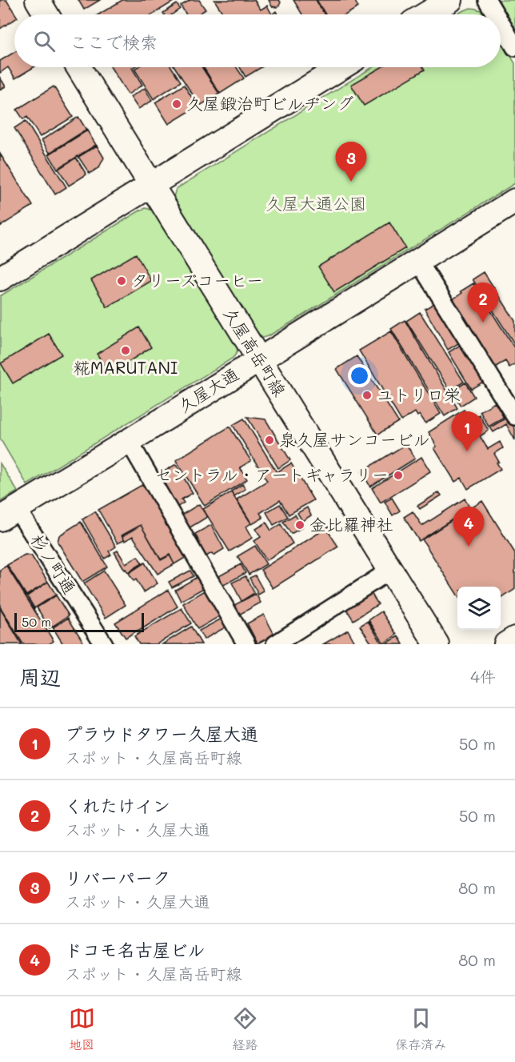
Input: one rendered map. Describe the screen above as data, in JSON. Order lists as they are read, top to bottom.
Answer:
{
  "streets": {
    "street": ["久屋高岳町線", "久屋大通", "杉ノ町通"]
  },
  "crossings": [
    ["久屋高岳町線", "久屋大通"],
    ["久屋大通", "杉ノ町通"]
  ],
  "parks": ["久屋大通公園"],
  "places": [
    "久屋鍛治町ビルヂング",
    "タリーズコーヒー",
    "糀MARUTANI",
    "ユトリロ栄",
    "泉久屋サンコービル",
    "セントラル・アートギャラリー",
    "金比羅神社"
  ],
  "scale_bar": "50 m",
  "page": {
    "search": "ここで検索",
    "pins": [
      "3",
      "2",
      "1",
      "4"
    ],
    "scale": "50 m",
    "heading": ["周辺", "4件"],
    "list": [
      {
        "mark": "1",
        "name": "プラウドタワー久屋大通",
        "note": "スポット · 久屋高岳町線",
        "value": "50 m"
      },
      {
        "mark": "2",
        "name": "くれたけイン",
        "note": "スポット · 久屋大通",
        "value": "50 m"
      },
      {
        "mark": "3",
        "name": "リバーパーク",
        "note": "スポット · 久屋大通",
        "value": "80 m"
      },
      {
        "mark": "4",
        "name": "ドコモ名古屋ビル",
        "note": "スポット · 久屋高岳町線",
        "value": "80 m"
      }
    ],
    "nav": ["地図", "経路", "保存済み"]
  }
}
